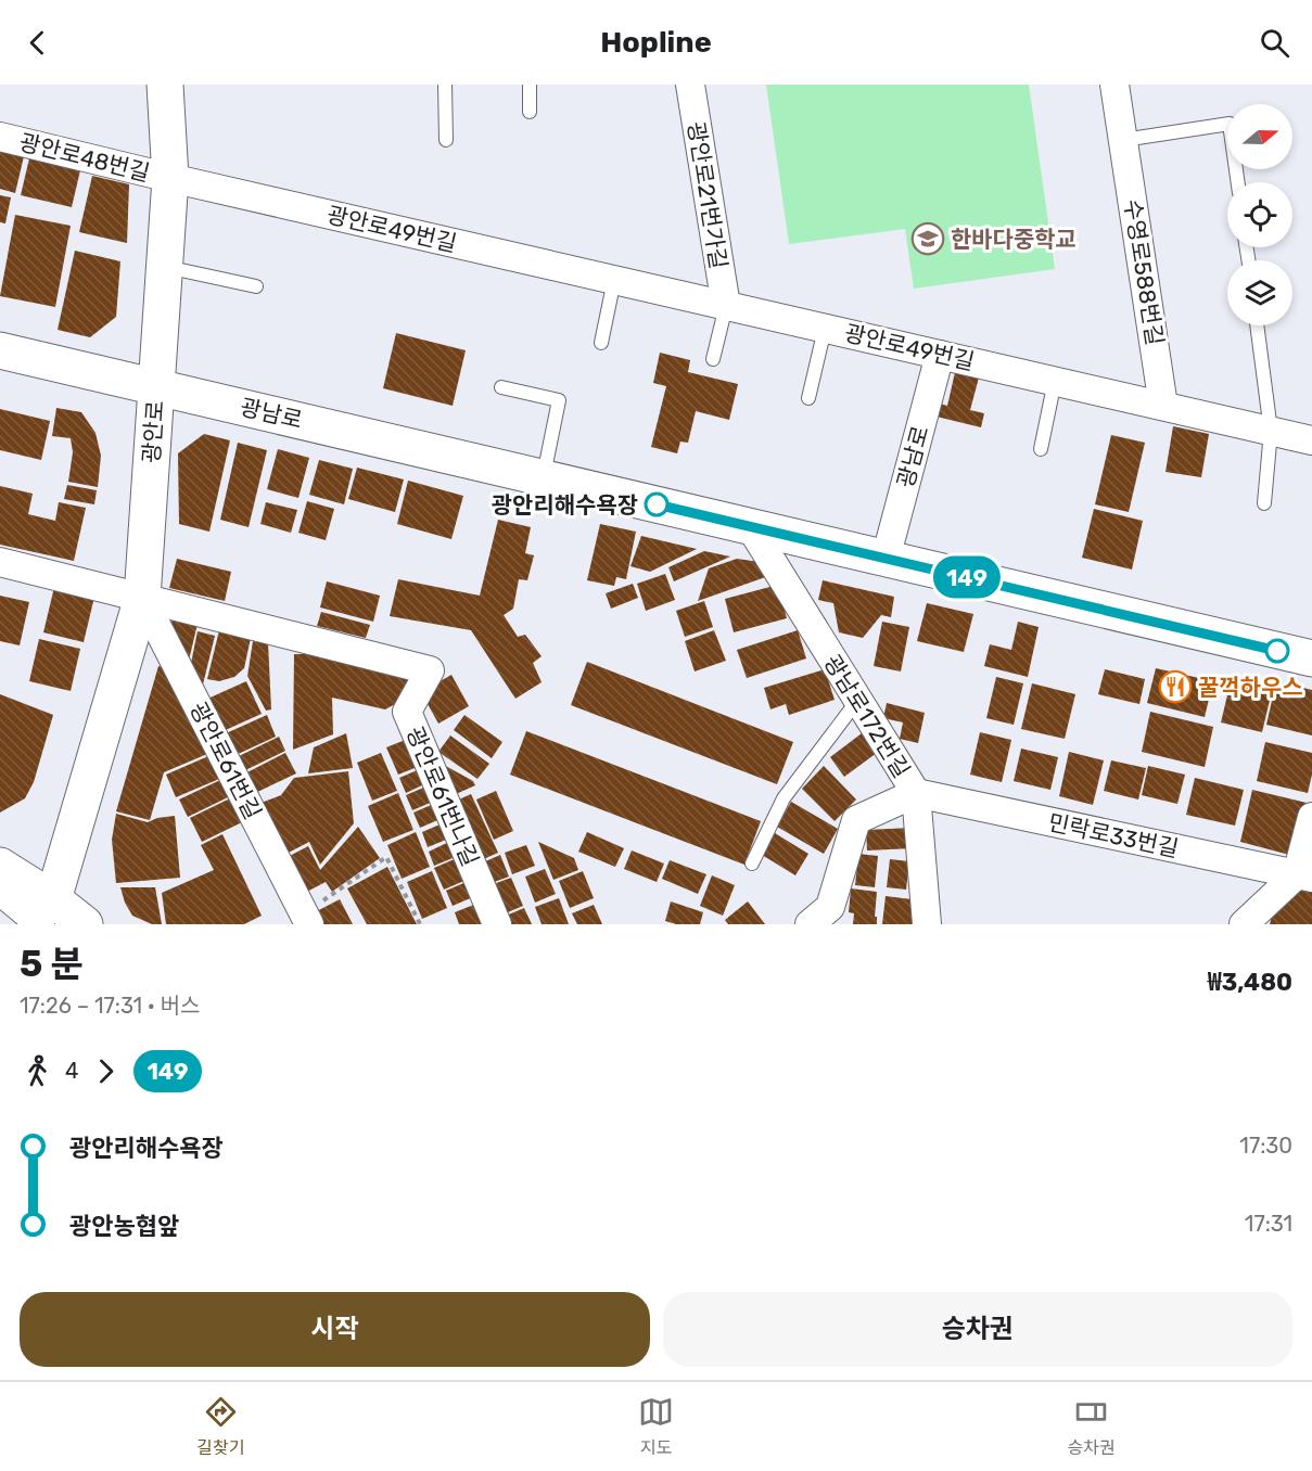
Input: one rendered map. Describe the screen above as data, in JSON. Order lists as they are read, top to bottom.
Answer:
{
  "streets": {
    "main road": ["광남로", "광안로"],
    "street": [
      "광안로48번길",
      "광안로21번가길",
      "광안로49번길",
      "수영로588번길",
      "광남로172번길",
      "광안로61번길",
      "광안로61번나길",
      "민락로33번길"
    ]
  },
  "crossings": [
    ["광안로48번길", "광안로49번길"],
    ["광안로48번길", "광안로"],
    ["광안로21번가길", "광안로49번길"],
    ["광안로49번길", "수영로588번길"],
    ["광안로49번길", "광남로"],
    ["광안로49번길", "광안로"],
    ["광남로", "광안로"],
    ["광남로", "광남로172번길"],
    ["광안로", "광안로61번길"],
    ["광안로", "광안로61번나길"],
    ["광남로172번길", "민락로33번길"],
    ["광안로61번길", "광안로61번나길"]
  ],
  "places": {
    "school or university": ["한바다중학교"],
    "other": ["광안리해수욕장"],
    "restaurant": ["꿀꺽하우스"]
  },
  "lines": ["bus line 149"],
  "north": "right",
  "page": {
    "header": "Hopline",
    "on_map": "149",
    "heading": ["5 분", "17:26 – 17:31 · 버스", "₩3,480"],
    "legs": ["4", "149"],
    "list": [
      {
        "name": "광안리해수욕장",
        "value": "17:30"
      },
      {
        "name": "광안농협앞",
        "value": "17:31"
      }
    ],
    "buttons": ["시작", "승차권"],
    "tabs": ["길찾기", "지도", "승차권"]
  }
}
